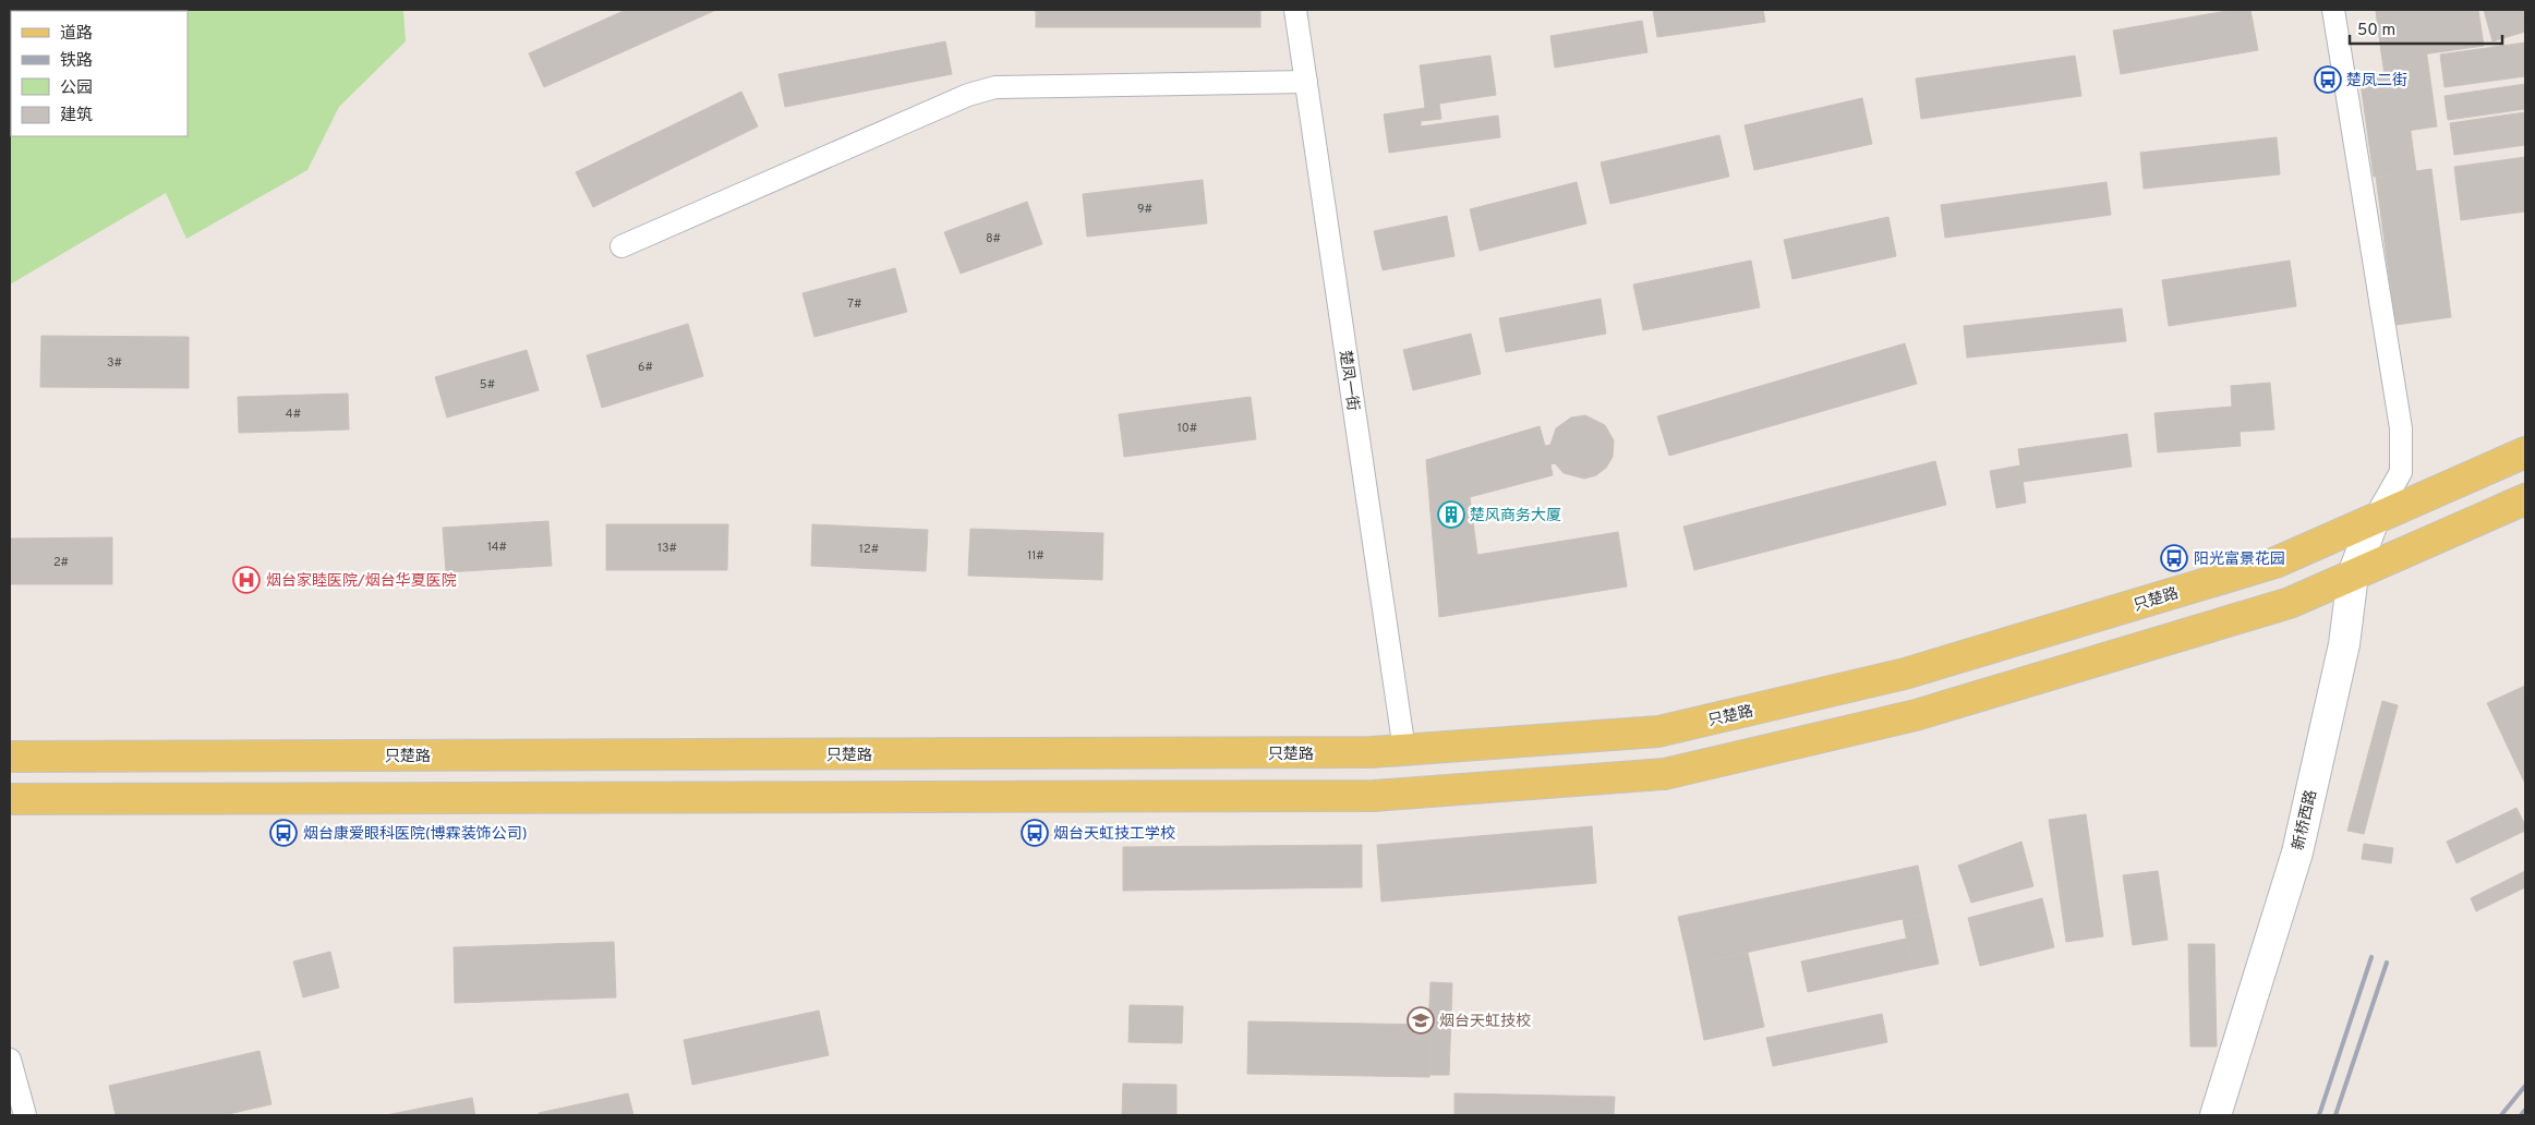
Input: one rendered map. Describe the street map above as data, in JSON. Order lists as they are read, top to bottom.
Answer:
{
  "streets": {
    "main road": ["只楚路"],
    "street": ["楚凤一街", "新桥西路"]
  },
  "crossings": [
    ["楚凤一街", "只楚路"],
    ["只楚路", "新桥西路"]
  ],
  "places": {
    "bus stop": [
      "楚凤二街",
      "阳光富景花园",
      "烟台康爱眼科医院(博霖装饰公司)",
      "烟台天虹技工学校"
    ],
    "building": ["楚风商务大厦"],
    "hospital": ["烟台家睦医院/烟台华夏医院"],
    "school or university": ["烟台天虹技校"]
  },
  "house_numbers": [
    "9#",
    "8#",
    "7#",
    "3#",
    "6#",
    "5#",
    "4#",
    "10#",
    "14#",
    "13#",
    "12#",
    "11#",
    "2#"
  ],
  "legend": [
    "道路",
    "铁路",
    "公园",
    "建筑"
  ],
  "scale_bar": "50 m"
}
